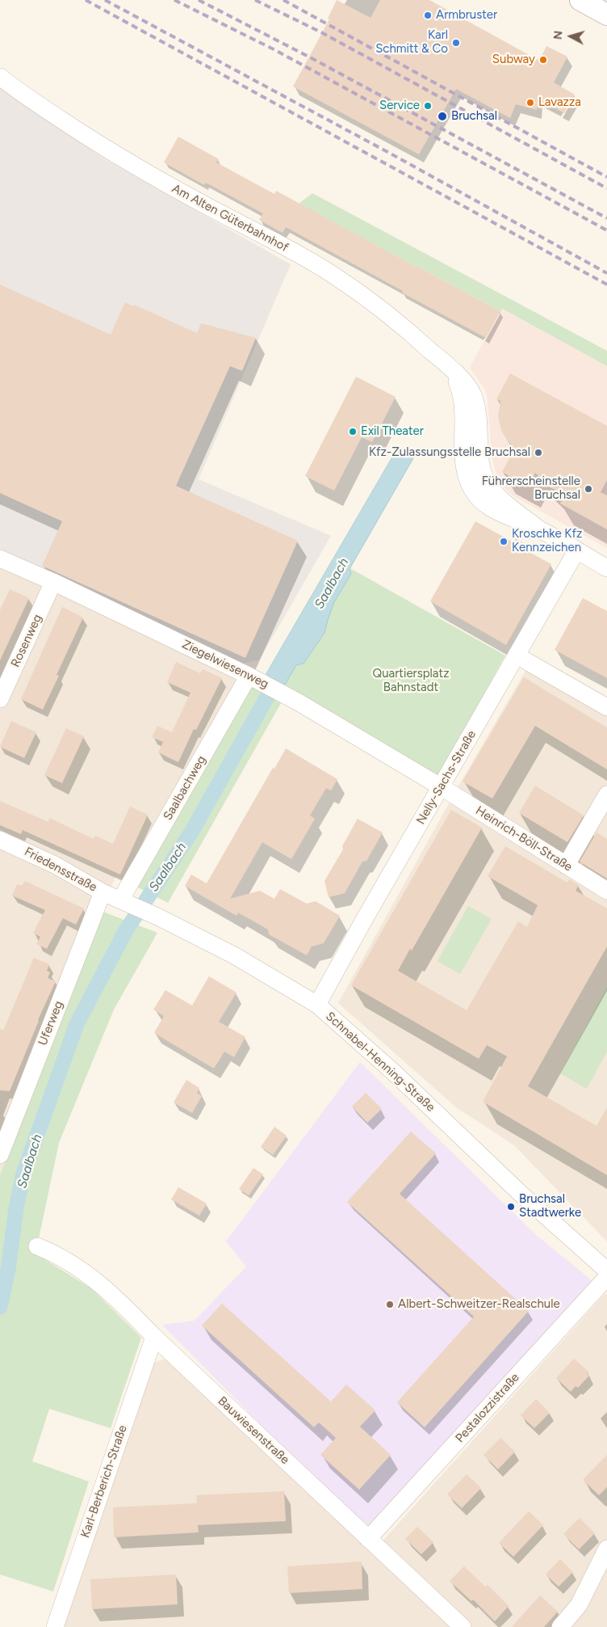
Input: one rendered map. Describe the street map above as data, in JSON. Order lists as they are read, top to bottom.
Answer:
{
  "streets": {
    "street": [
      "Am Alten Güterbahnhof",
      "Rosenweg",
      "Ziegelwiesenweg",
      "Nelly-Sachs-Straße",
      "Saalbachweg",
      "Heinrich-Böll-Straße",
      "Friedensstraße",
      "Uferweg",
      "Schnabel-Henning-Straße",
      "Pestalozzistraße",
      "Bauwiesenstraße",
      "Karl-Berberich-Straße"
    ]
  },
  "crossings": [
    ["Am Alten Güterbahnhof", "Nelly-Sachs-Straße"],
    ["Rosenweg", "Ziegelwiesenweg"],
    ["Ziegelwiesenweg", "Nelly-Sachs-Straße"],
    ["Ziegelwiesenweg", "Saalbachweg"],
    ["Ziegelwiesenweg", "Heinrich-Böll-Straße"],
    ["Nelly-Sachs-Straße", "Heinrich-Böll-Straße"],
    ["Nelly-Sachs-Straße", "Schnabel-Henning-Straße"],
    ["Saalbachweg", "Friedensstraße"],
    ["Saalbachweg", "Schnabel-Henning-Straße"],
    ["Friedensstraße", "Uferweg"],
    ["Friedensstraße", "Schnabel-Henning-Straße"],
    ["Pestalozzistraße", "Bauwiesenstraße"],
    ["Bauwiesenstraße", "Karl-Berberich-Straße"]
  ],
  "water": ["Saalbach"],
  "parks": ["Quartiersplatz Bahnstadt"],
  "places": [
    "Armbruster",
    "Karl Schmitt & Co",
    "Subway",
    "Lavazza",
    "Service",
    "Bruchsal",
    "Exil Theater",
    "Kfz-Zulassungsstelle Bruchsal",
    "Führerscheinstelle Bruchsal",
    "Kroschke Kfz Kennzeichen",
    "Bruchsal Stadtwerke",
    "Albert-Schweitzer-Realschule"
  ],
  "north": "left"
}
